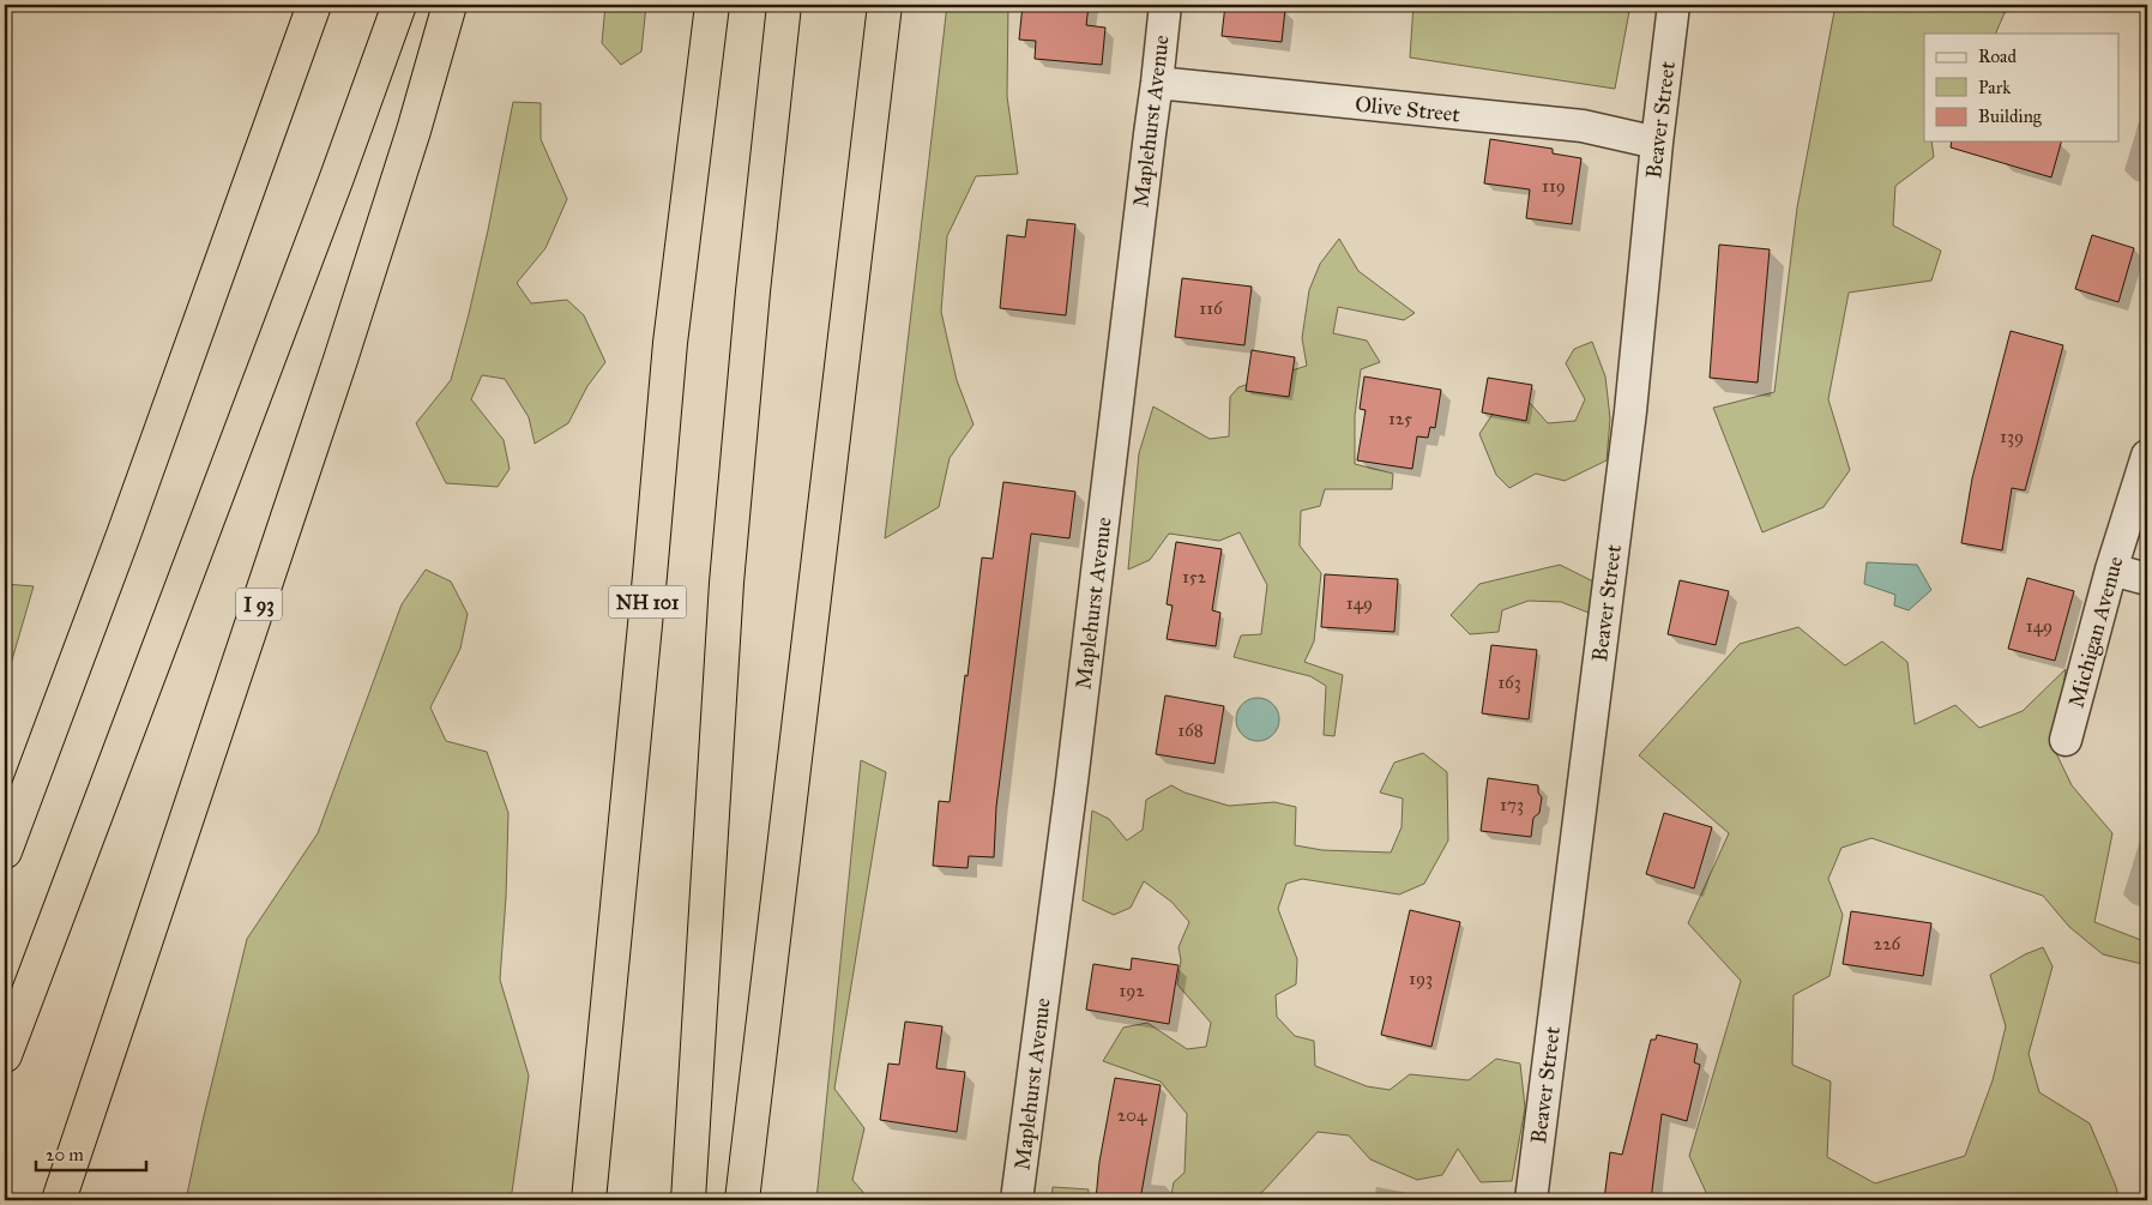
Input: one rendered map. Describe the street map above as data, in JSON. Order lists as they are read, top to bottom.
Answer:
{
  "streets": {
    "highway": ["NH 101", "I 93"],
    "street": [
      "Olive Street",
      "Beaver Street",
      "Maplehurst Avenue",
      "Michigan Avenue"
    ]
  },
  "crossings": [
    ["Olive Street", "Beaver Street"],
    ["Olive Street", "Maplehurst Avenue"]
  ],
  "house_numbers": [
    "119",
    "116",
    "125",
    "139",
    "152",
    "149",
    "149",
    "163",
    "168",
    "173",
    "226",
    "193",
    "192",
    "204"
  ],
  "legend": ["Road", "Park", "Building"],
  "scale_bar": "20 m"
}
